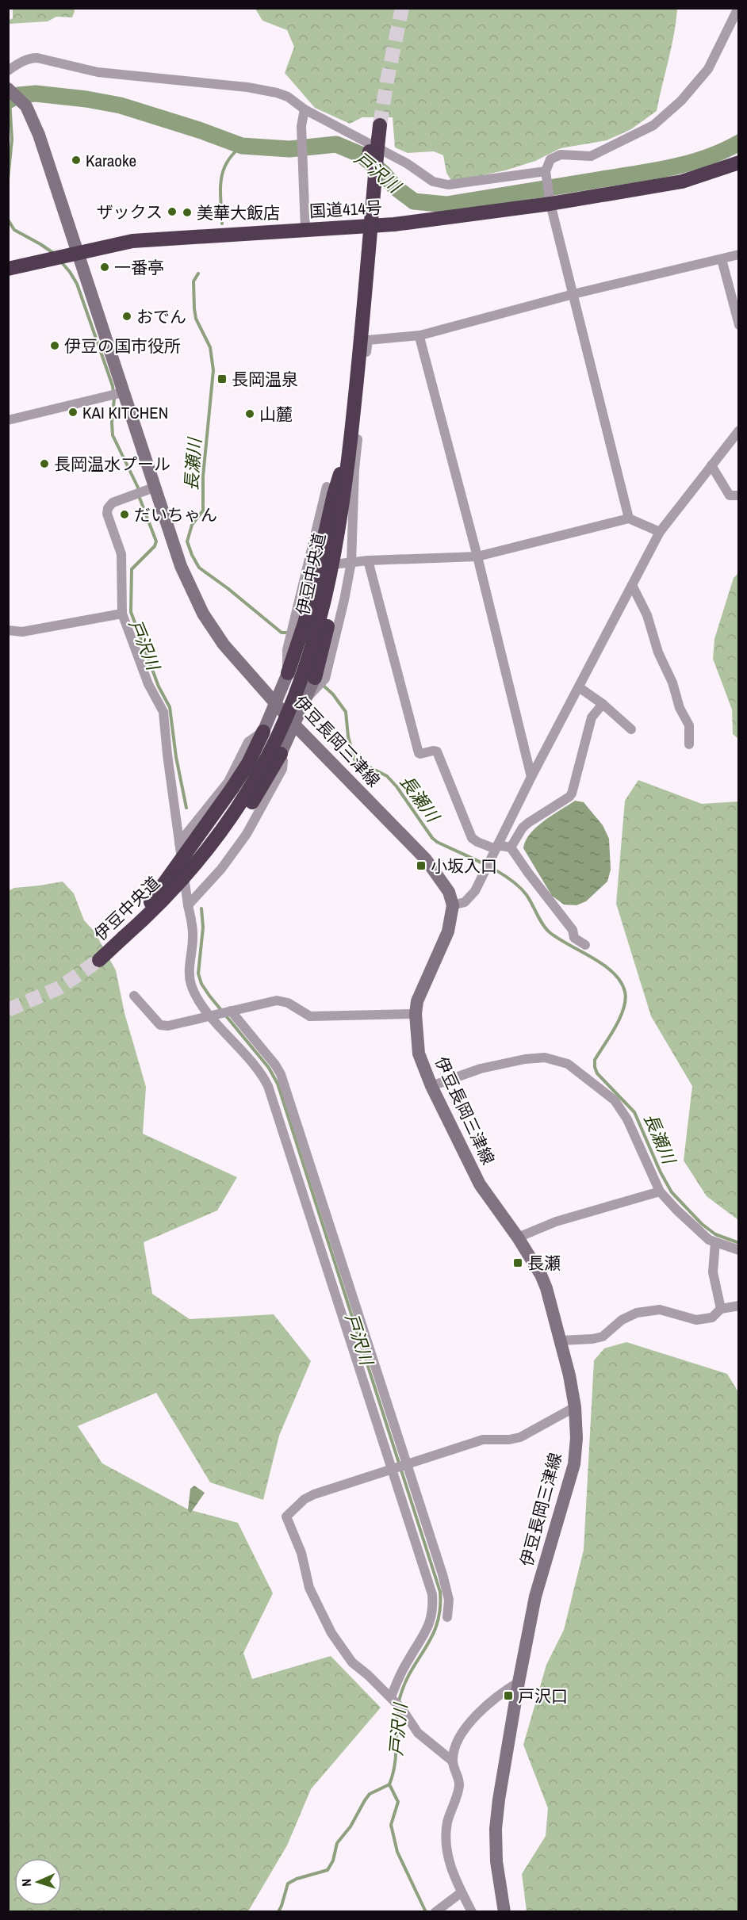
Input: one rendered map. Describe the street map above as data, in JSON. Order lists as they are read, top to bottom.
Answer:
{
  "streets": {
    "highway": ["国道414号", "伊豆中央道"],
    "main road": ["伊豆長岡三津線"]
  },
  "crossings": [
    ["国道414号", "伊豆長岡三津線"]
  ],
  "water": ["戸沢川", "長瀬川"],
  "places": {
    "other": [
      "Karaoke",
      "ザックス",
      "美華大飯店",
      "一番亭",
      "おでん",
      "伊豆の国市役所",
      "KAI KITCHEN",
      "山麓",
      "長岡温水プール",
      "だいちゃん"
    ],
    "transit": [
      "長岡温泉",
      "小坂入口",
      "長瀬",
      "戸沢口"
    ]
  },
  "north": "left"
}
